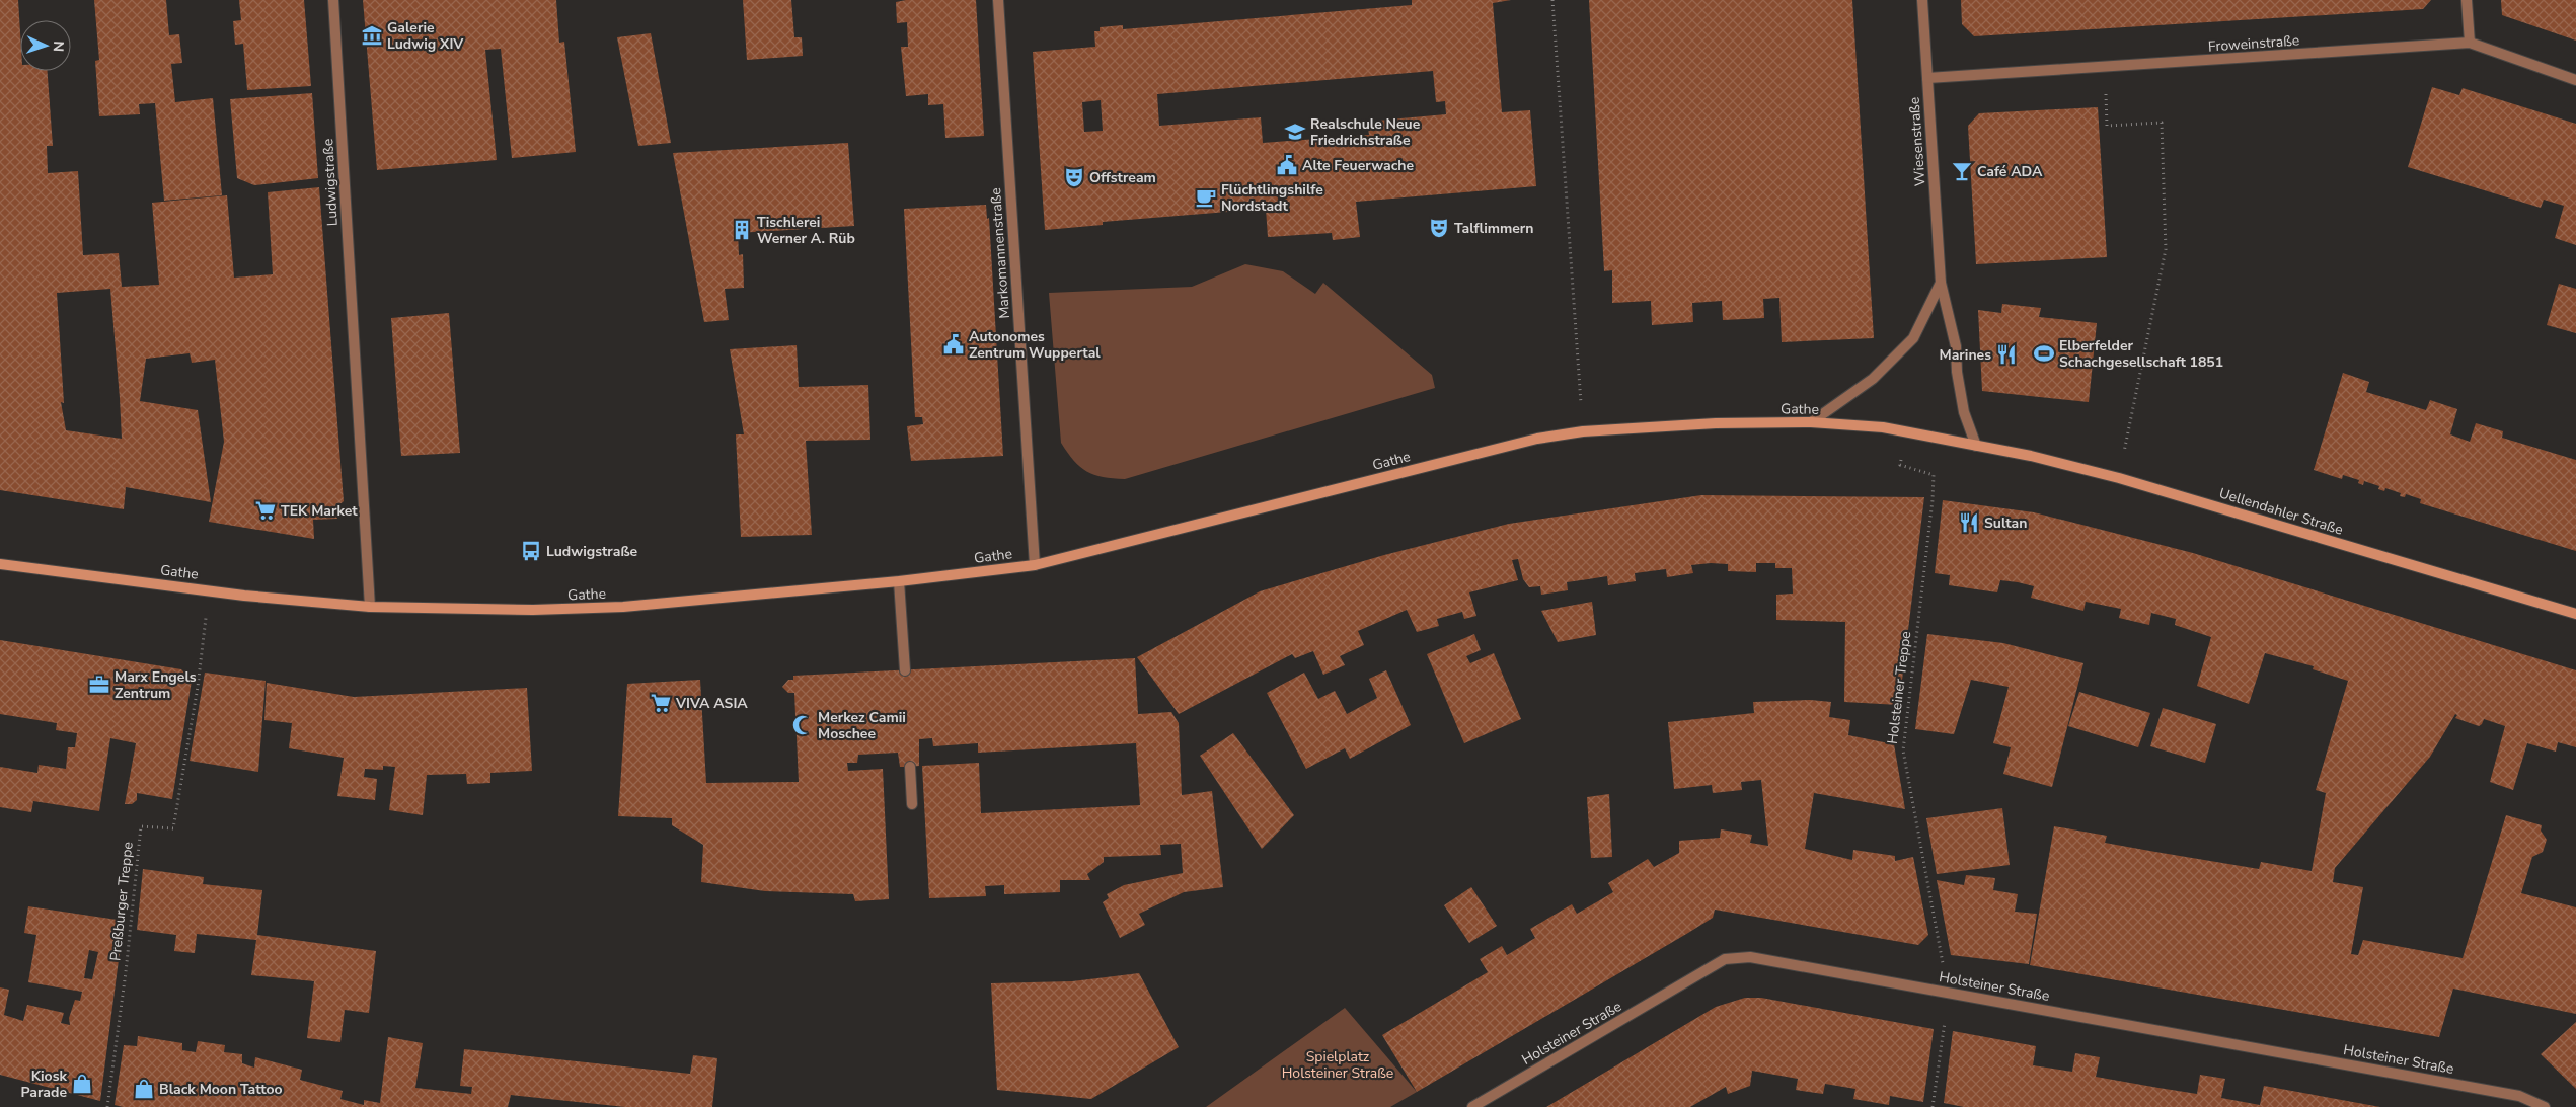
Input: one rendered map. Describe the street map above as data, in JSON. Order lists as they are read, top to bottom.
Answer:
{
  "streets": {
    "main road": ["Gathe", "Uellendahler Straße"],
    "street": [
      "Froweinstraße",
      "Wiesenstraße",
      "Ludwigstraße",
      "Markomannenstraße",
      "Holsteiner Straße"
    ],
    "path": ["Holsteiner Treppe", "Preßburger Treppe"]
  },
  "crossings": [
    ["Froweinstraße", "Wiesenstraße"],
    ["Wiesenstraße", "Gathe"],
    ["Wiesenstraße", "Uellendahler Straße"],
    ["Ludwigstraße", "Gathe"],
    ["Markomannenstraße", "Gathe"],
    ["Gathe", "Uellendahler Straße"],
    ["Gathe", "Holsteiner Treppe"],
    ["Gathe", "Preßburger Treppe"],
    ["Holsteiner Treppe", "Holsteiner Straße"]
  ],
  "parks": ["Spielplatz Holsteiner Straße"],
  "places": {
    "museum": ["Galerie Ludwig XIV"],
    "school or university": ["Realschule Neue Friedrichstraße"],
    "public building": ["Alte Feuerwache", "Autonomes Zentrum Wuppertal"],
    "bar": ["Café ADA"],
    "theatre": ["Offstream", "Talflimmern"],
    "cafe": ["Flüchtlingshilfe Nordstadt"],
    "building": ["Tischlerei Werner A. Rüb"],
    "sports": ["Elberfelder Schachgesellschaft 1851"],
    "restaurant": ["Marines", "Sultan"],
    "supermarket": ["TEK Market", "VIVA ASIA"],
    "bus stop": ["Ludwigstraße"],
    "office": ["Marx Engels Zentrum"],
    "mosque": ["Merkez Camii Moschee"],
    "shop": ["Kiosk Parade", "Black Moon Tattoo"]
  },
  "north": "right"
}
